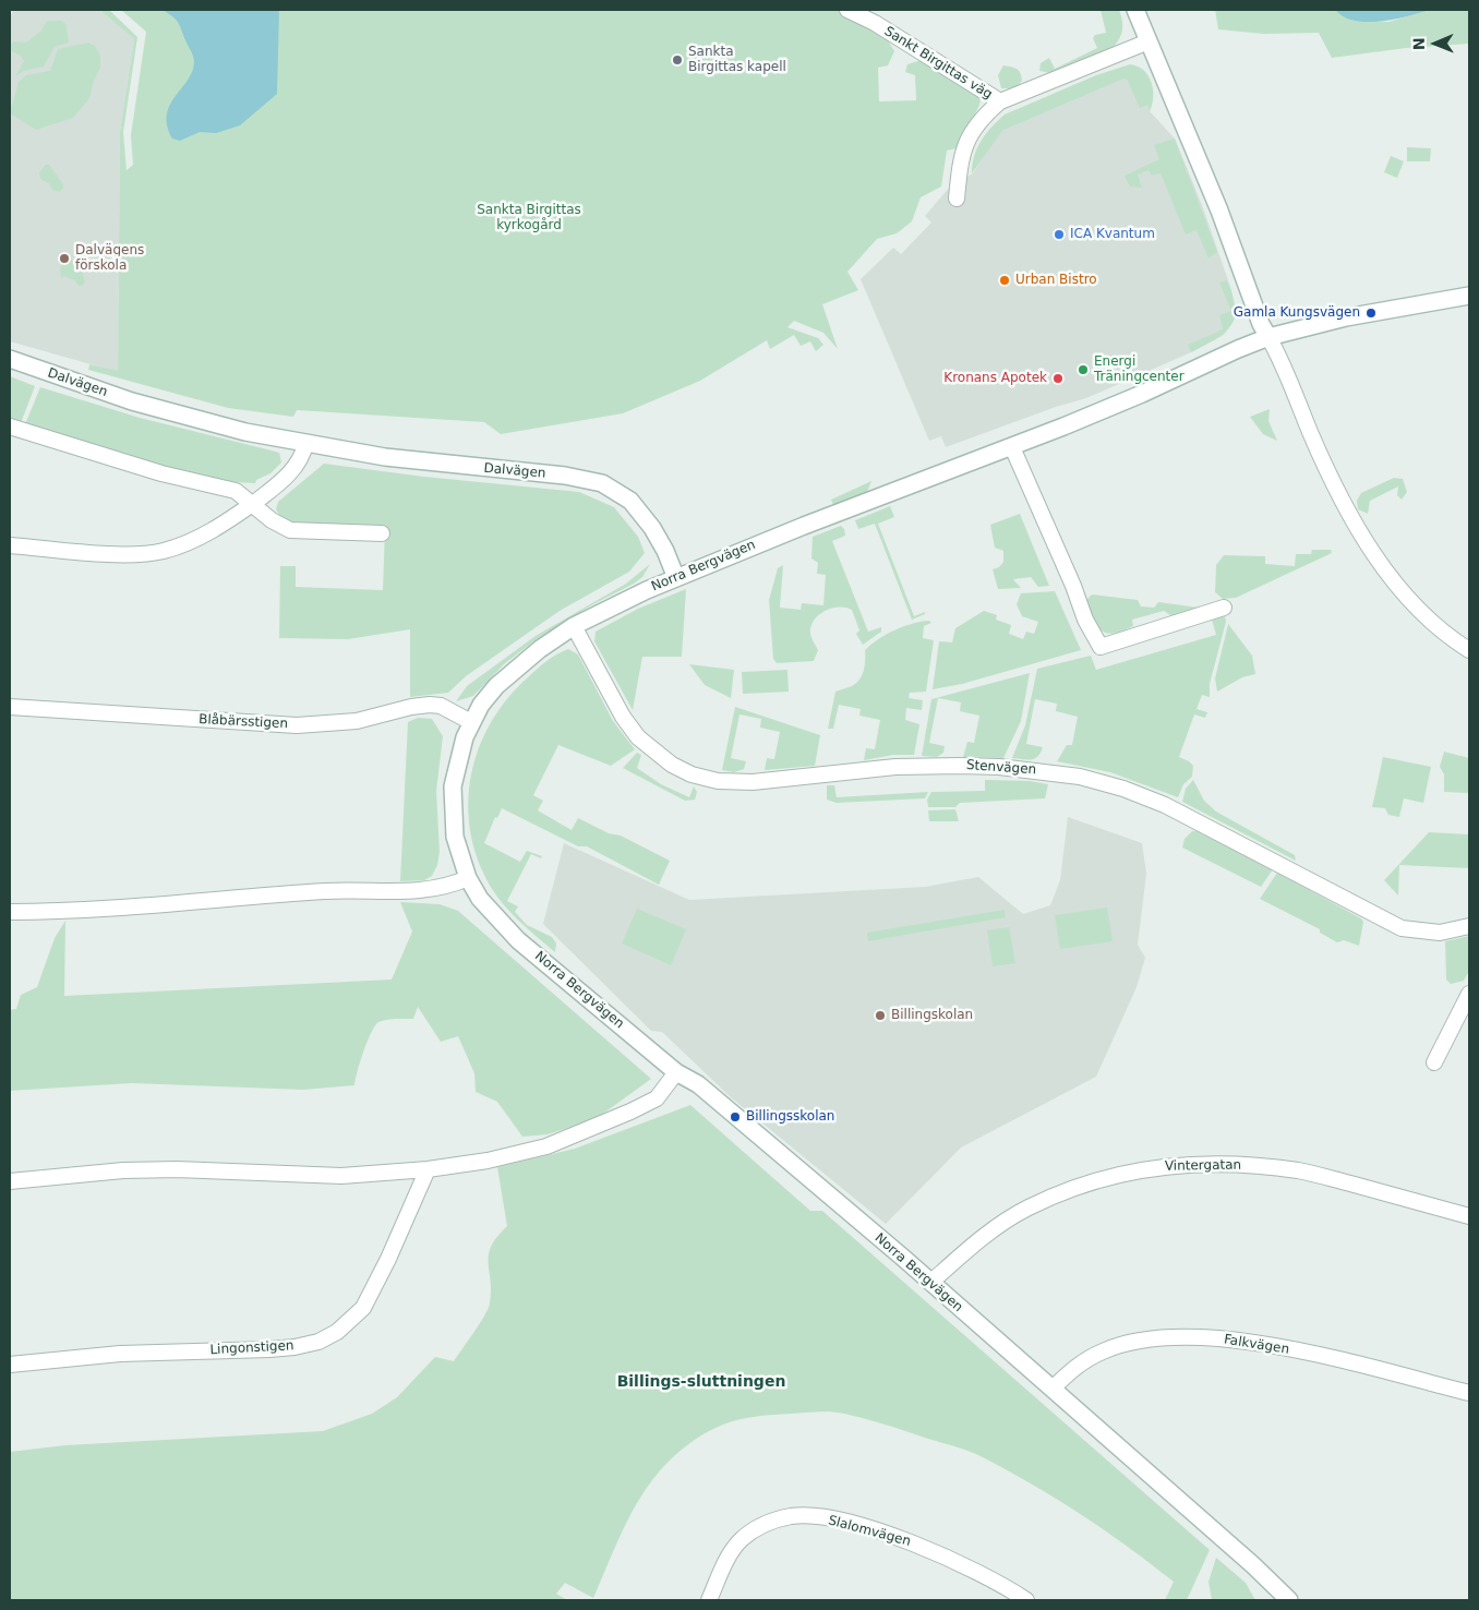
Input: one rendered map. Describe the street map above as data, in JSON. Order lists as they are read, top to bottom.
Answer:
{
  "streets": {
    "street": [
      "Sankt Birgittas väg",
      "Dalvägen",
      "Norra Bergvägen",
      "Blåbärsstigen",
      "Stenvägen",
      "Vintergatan",
      "Falkvägen",
      "Lingonstigen",
      "Slalomvägen"
    ]
  },
  "crossings": [
    ["Dalvägen", "Norra Bergvägen"],
    ["Norra Bergvägen", "Blåbärsstigen"],
    ["Norra Bergvägen", "Stenvägen"],
    ["Norra Bergvägen", "Vintergatan"],
    ["Norra Bergvägen", "Falkvägen"]
  ],
  "districts": ["Billings-sluttningen"],
  "parks": ["Sankta Birgittas kyrkogård"],
  "places": [
    "Sankta Birgittas kapell",
    "ICA Kvantum",
    "Dalvägens förskola",
    "Urban Bistro",
    "Gamla Kungsvägen",
    "Energi Träningcenter",
    "Kronans Apotek",
    "Billingskolan",
    "Billingsskolan"
  ],
  "north": "left"
}
